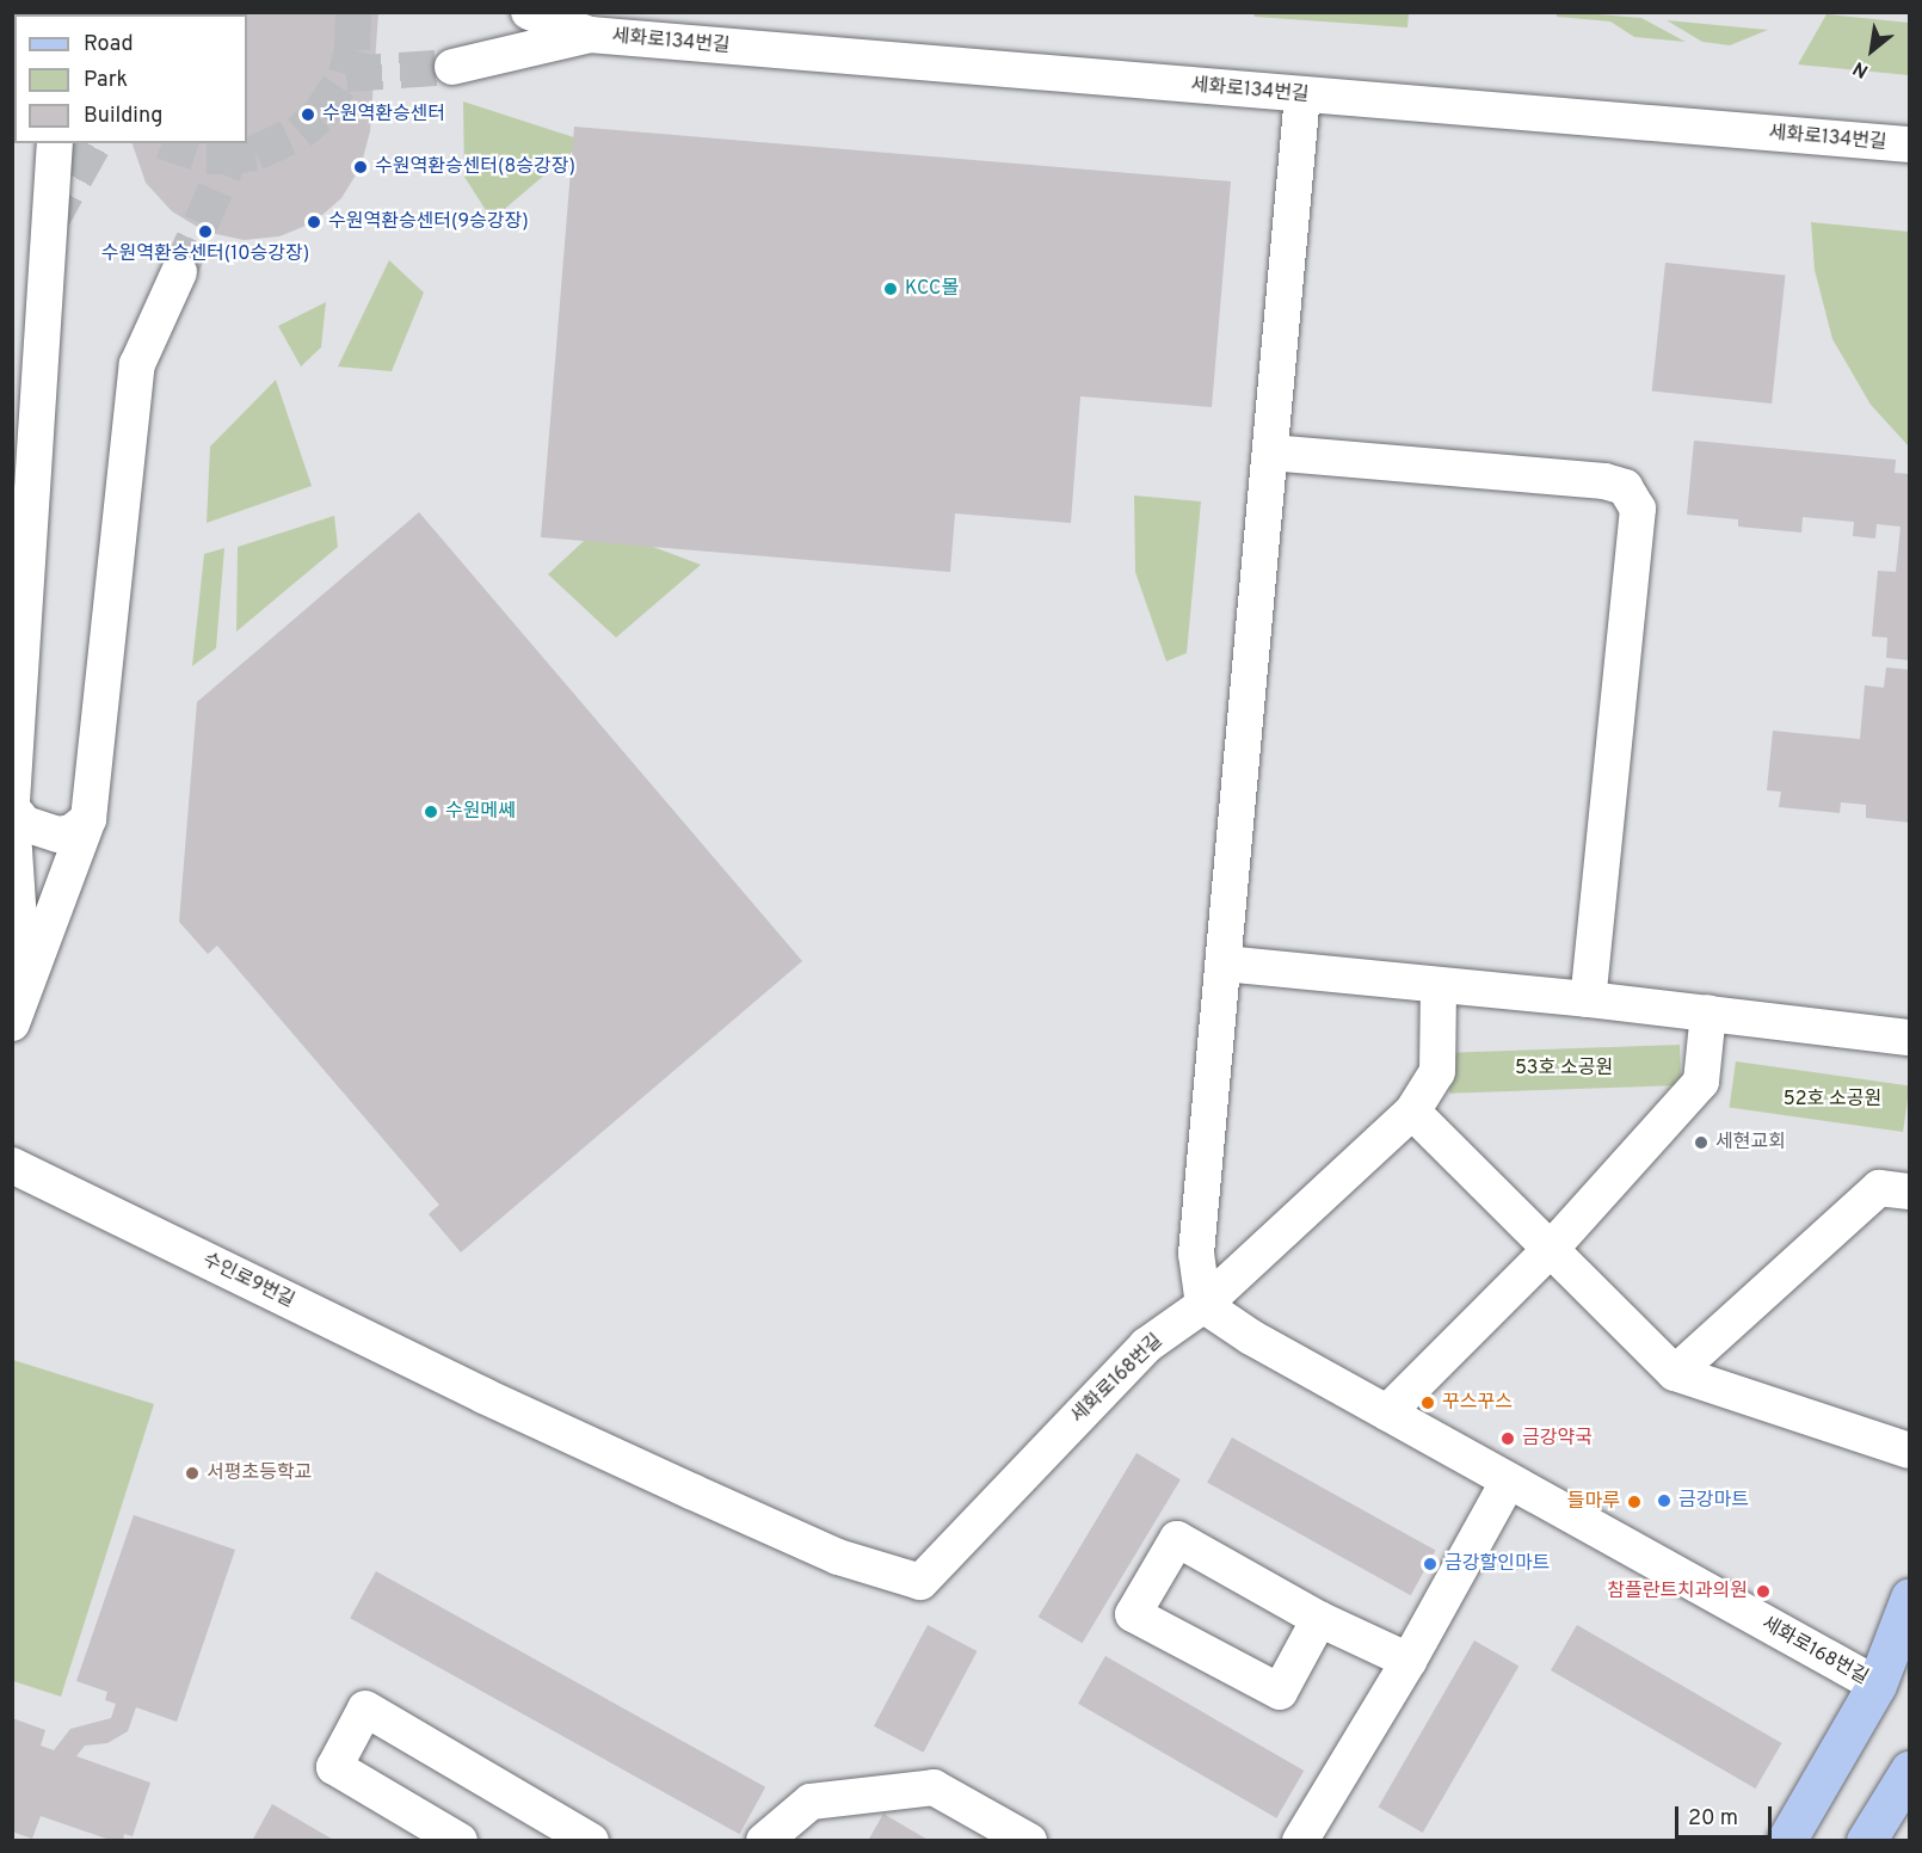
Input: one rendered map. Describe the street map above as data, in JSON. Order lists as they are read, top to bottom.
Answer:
{
  "streets": {
    "street": ["세화로134번길", "수인로9번길", "세화로168번길"]
  },
  "crossings": [
    ["수인로9번길", "세화로168번길"]
  ],
  "parks": ["53호 소공원", "52호 소공원"],
  "places": [
    "수원역환승센터",
    "수원역환승센터(8승강장)",
    "수원역환승센터(9승강장)",
    "수원역환승센터(10승강장)",
    "KCC몰",
    "수원메쎄",
    "세현교회",
    "꾸스꾸스",
    "금강약국",
    "서평초등학교",
    "금강마트",
    "들마루",
    "금강할인마트",
    "참플란트치과의원"
  ],
  "legend": ["Road", "Park", "Building"],
  "scale_bar": "20 m",
  "north": "bottom left"
}
